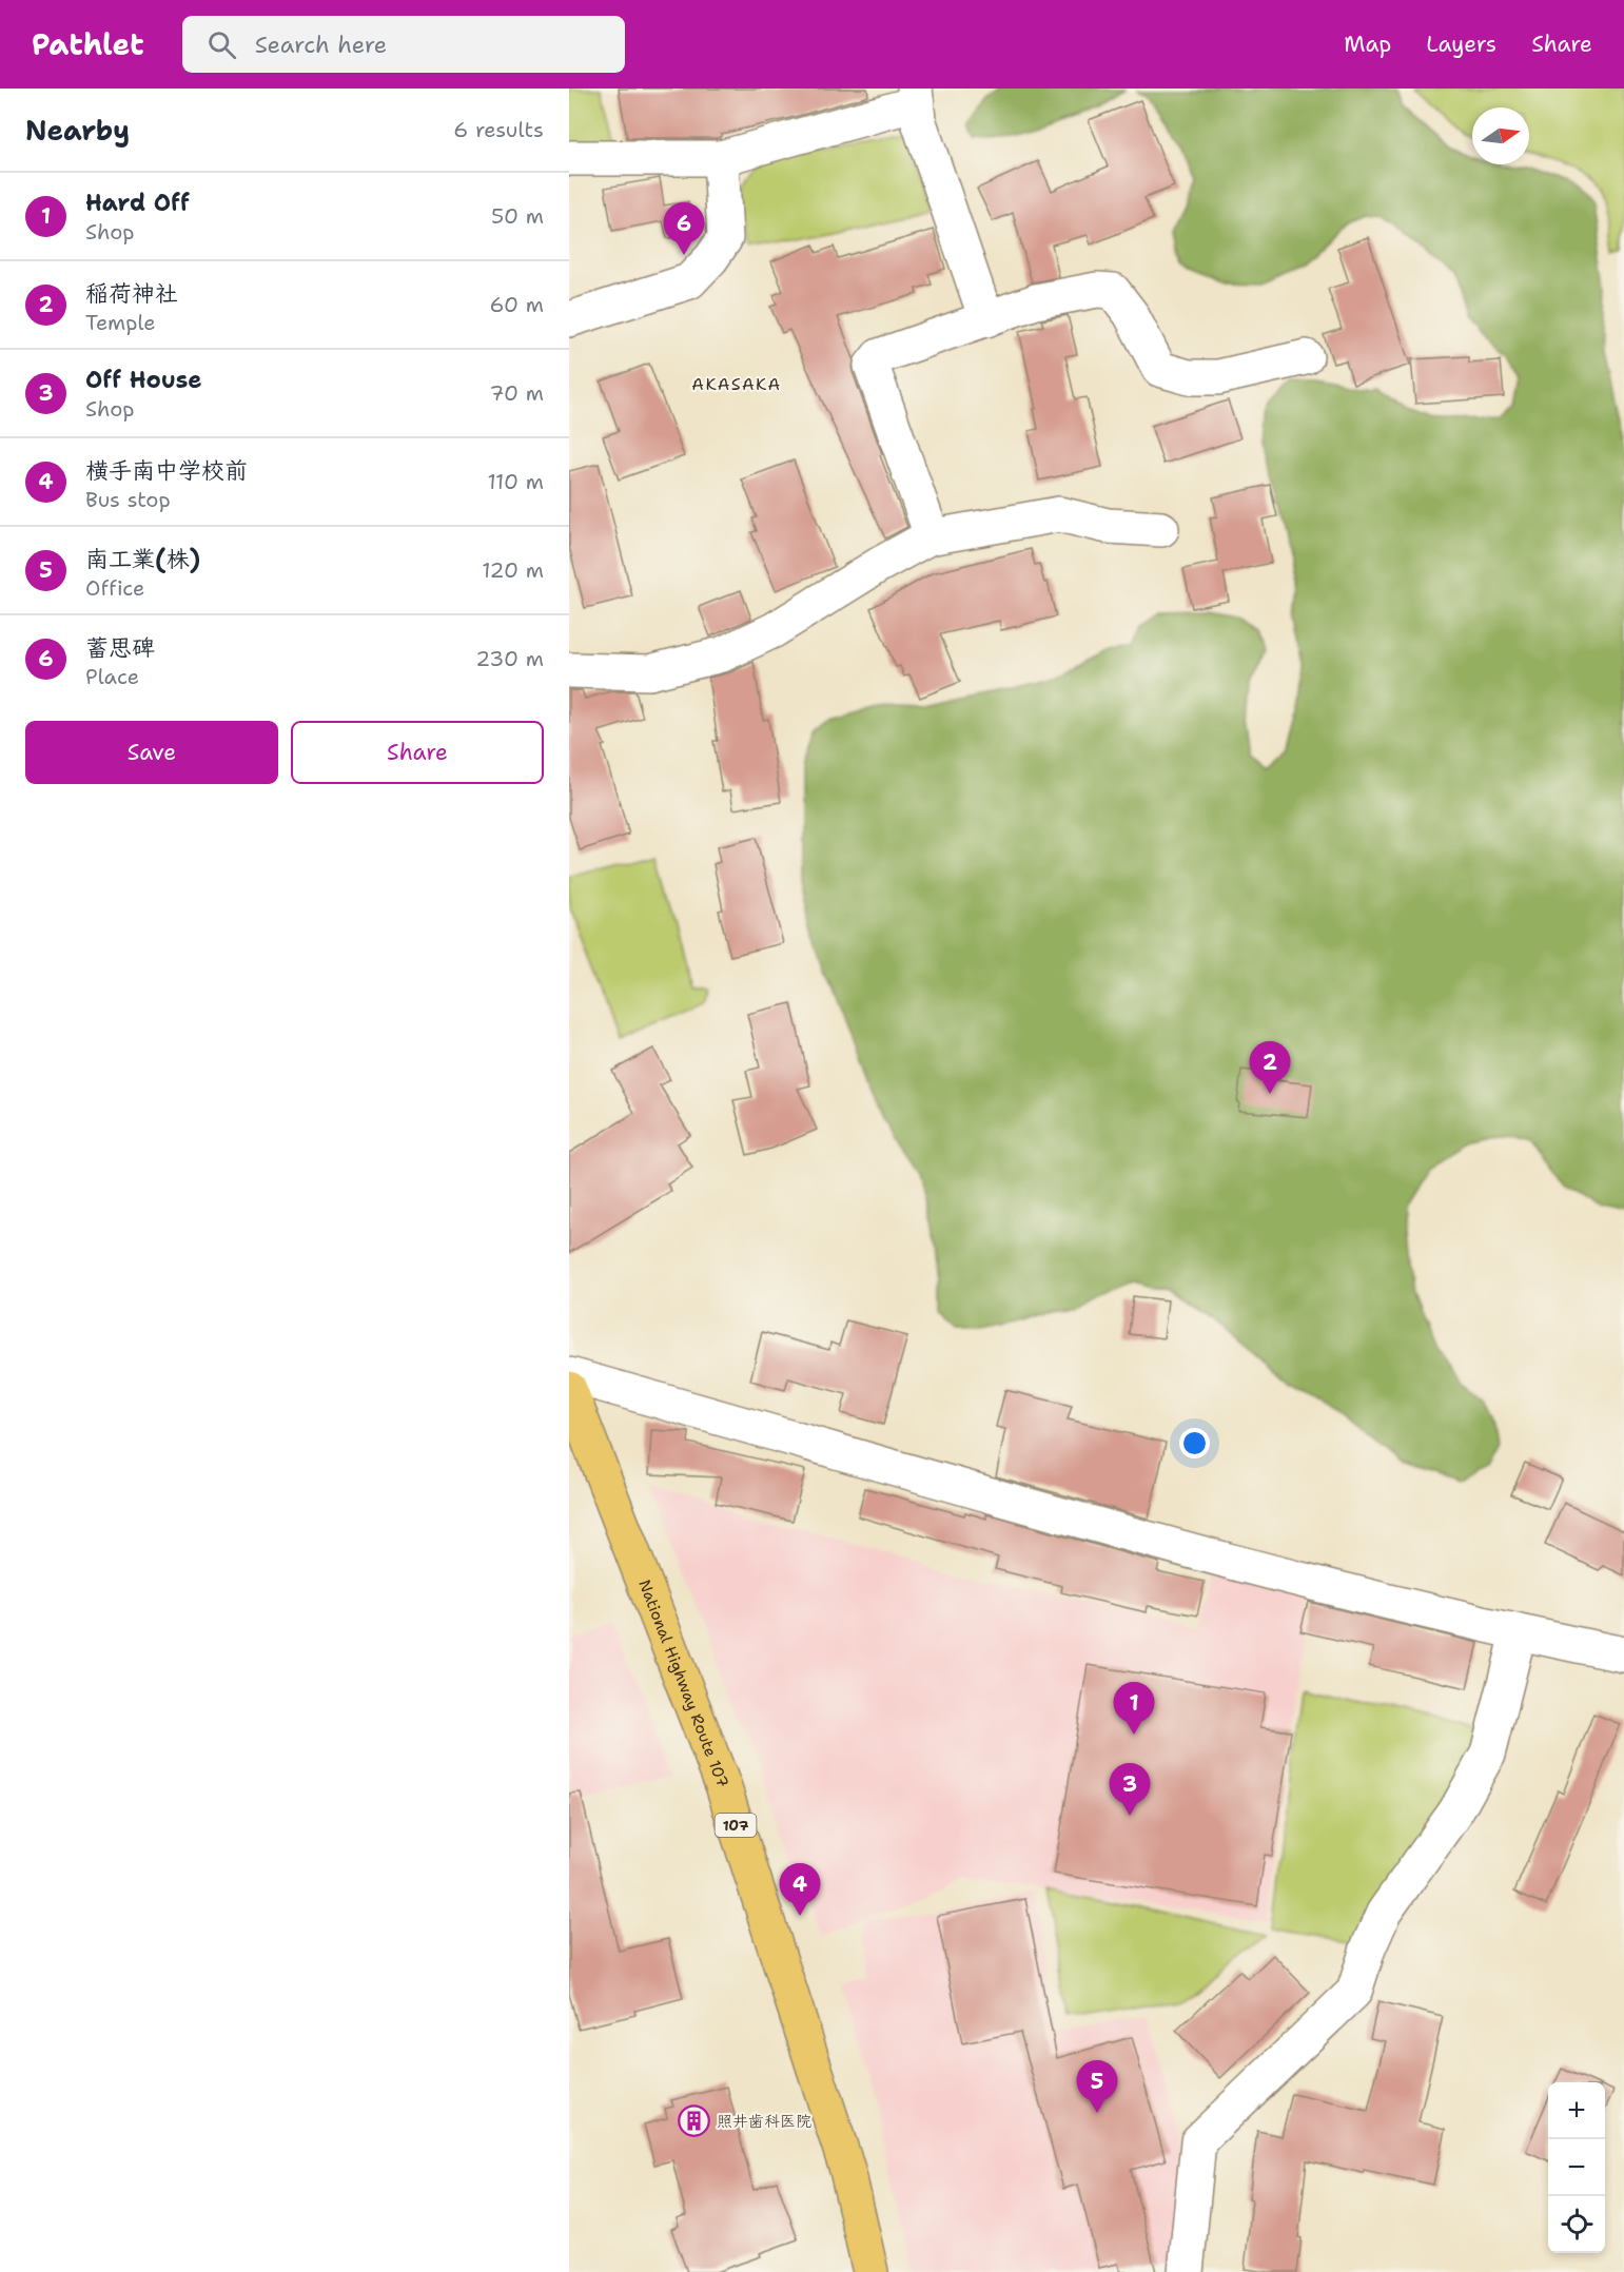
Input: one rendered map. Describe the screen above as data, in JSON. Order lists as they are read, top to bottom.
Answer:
{
  "streets": {
    "highway": ["National Highway Route 107", "107"]
  },
  "districts": ["AKASAKA"],
  "places": {
    "building": ["照井歯科医院"]
  },
  "north": "right",
  "page": {
    "header": "Pathlet",
    "search": "Search here",
    "nav": ["Map", "Layers", "Share"],
    "heading": ["Nearby", "6 results"],
    "list": [
      {
        "mark": "1",
        "name": "Hard Off",
        "note": "Shop",
        "value": "50 m"
      },
      {
        "mark": "2",
        "name": "稲荷神社",
        "note": "Temple",
        "value": "60 m"
      },
      {
        "mark": "3",
        "name": "Off House",
        "note": "Shop",
        "value": "70 m"
      },
      {
        "mark": "4",
        "name": "横手南中学校前",
        "note": "Bus stop",
        "value": "110 m"
      },
      {
        "mark": "5",
        "name": "南工業(株)",
        "note": "Office",
        "value": "120 m"
      },
      {
        "mark": "6",
        "name": "蓄思碑",
        "note": "Place",
        "value": "230 m"
      }
    ],
    "pins": [
      "6",
      "2",
      "1",
      "3",
      "4",
      "5"
    ],
    "buttons": ["Save", "Share"],
    "map_buttons": ["+", "−"]
  }
}
